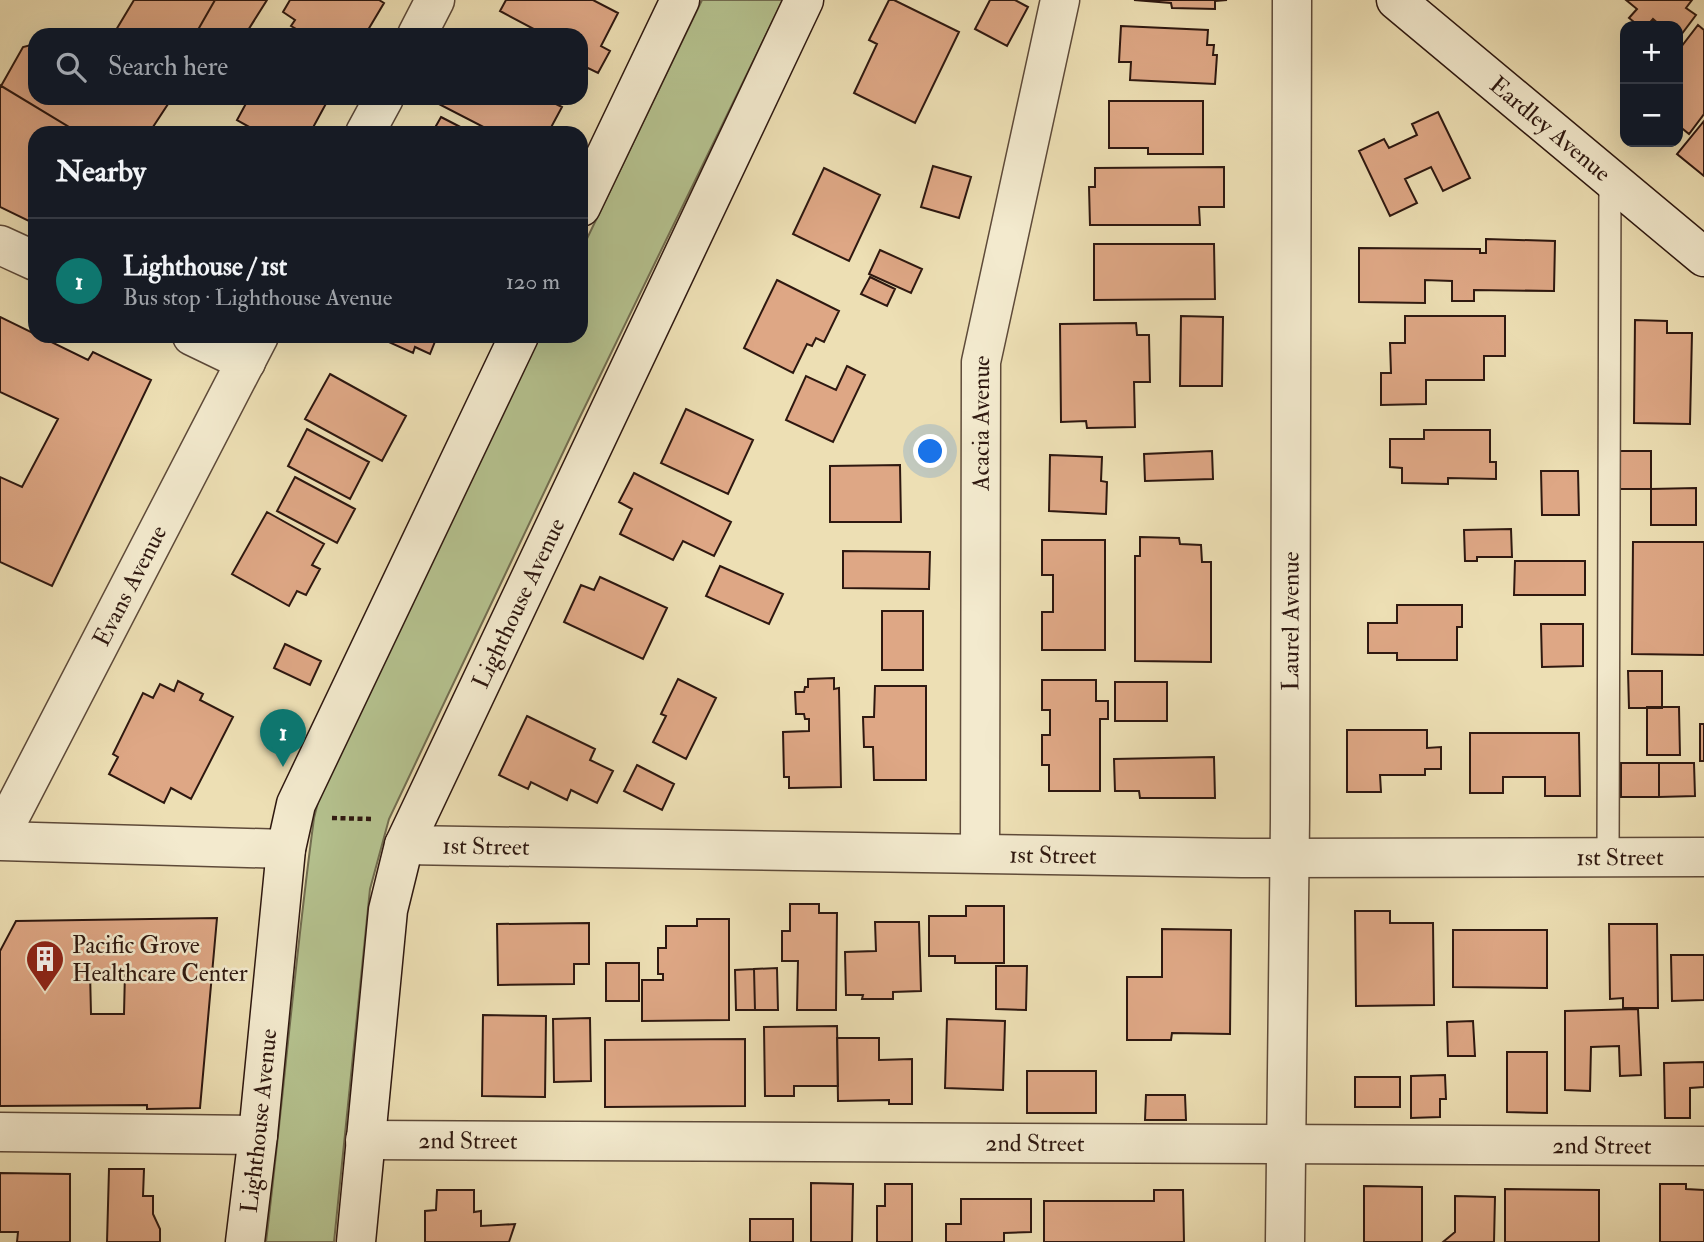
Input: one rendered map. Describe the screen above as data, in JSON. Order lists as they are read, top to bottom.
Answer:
{
  "streets": {
    "street": [
      "Eardley Avenue",
      "Acacia Avenue",
      "Evans Avenue",
      "Lighthouse Avenue",
      "Laurel Avenue",
      "1st Street",
      "2nd Street"
    ]
  },
  "crossings": [
    ["Acacia Avenue", "1st Street"],
    ["Lighthouse Avenue", "1st Street"],
    ["Lighthouse Avenue", "2nd Street"],
    ["Laurel Avenue", "1st Street"],
    ["Laurel Avenue", "2nd Street"]
  ],
  "places": {
    "building": ["Pacific Grove Healthcare Center"]
  },
  "page": {
    "map_buttons": ["+", "−"],
    "search": "Search here",
    "heading": "Nearby",
    "list": [
      {
        "mark": "1",
        "name": "Lighthouse / 1st",
        "note": "Bus stop · Lighthouse Avenue",
        "value": "120 m"
      }
    ],
    "pins": "1"
  }
}
